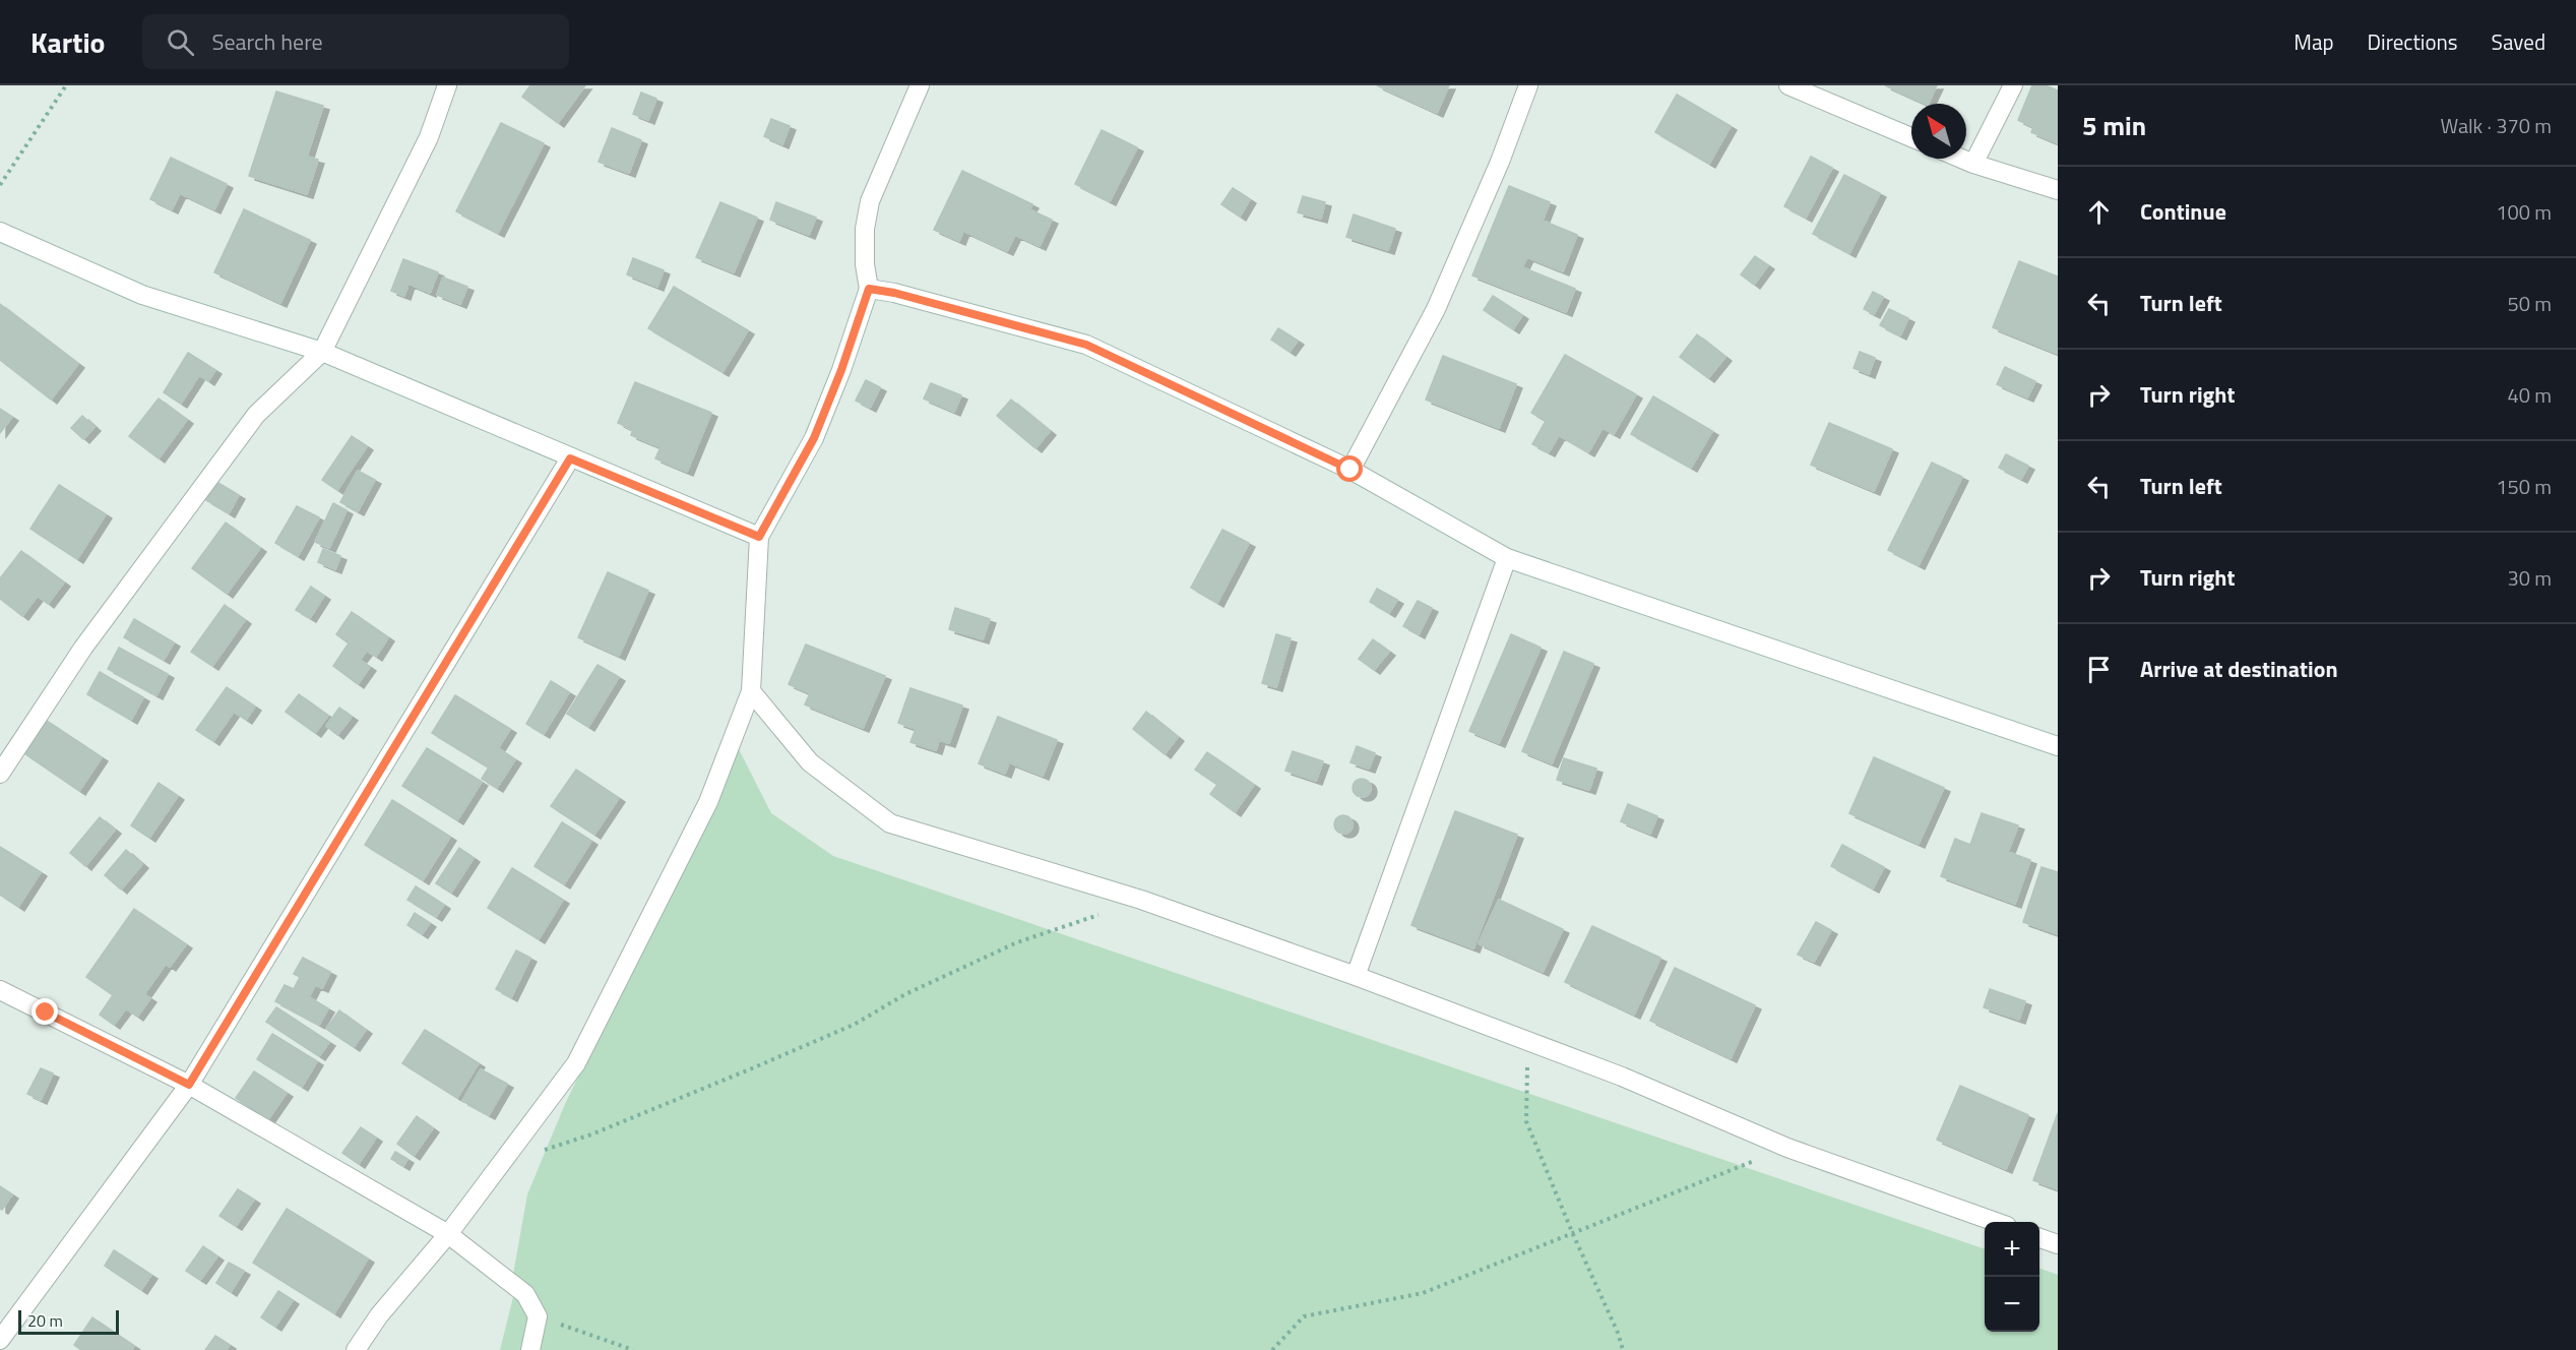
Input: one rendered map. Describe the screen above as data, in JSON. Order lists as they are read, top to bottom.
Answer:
{
  "scale_bar": "20 m",
  "north": "top left",
  "page": {
    "header": "Kartio",
    "search": "Search here",
    "nav": ["Map", "Directions", "Saved"],
    "heading": ["5 min", "Walk · 370 m"],
    "list": [
      ["Continue", "100 m"],
      ["Turn left", "50 m"],
      ["Turn right", "40 m"],
      ["Turn left", "150 m"],
      ["Turn right", "30 m"],
      "Arrive at destination"
    ],
    "map_buttons": ["+", "−"],
    "scale": "20 m"
  }
}
